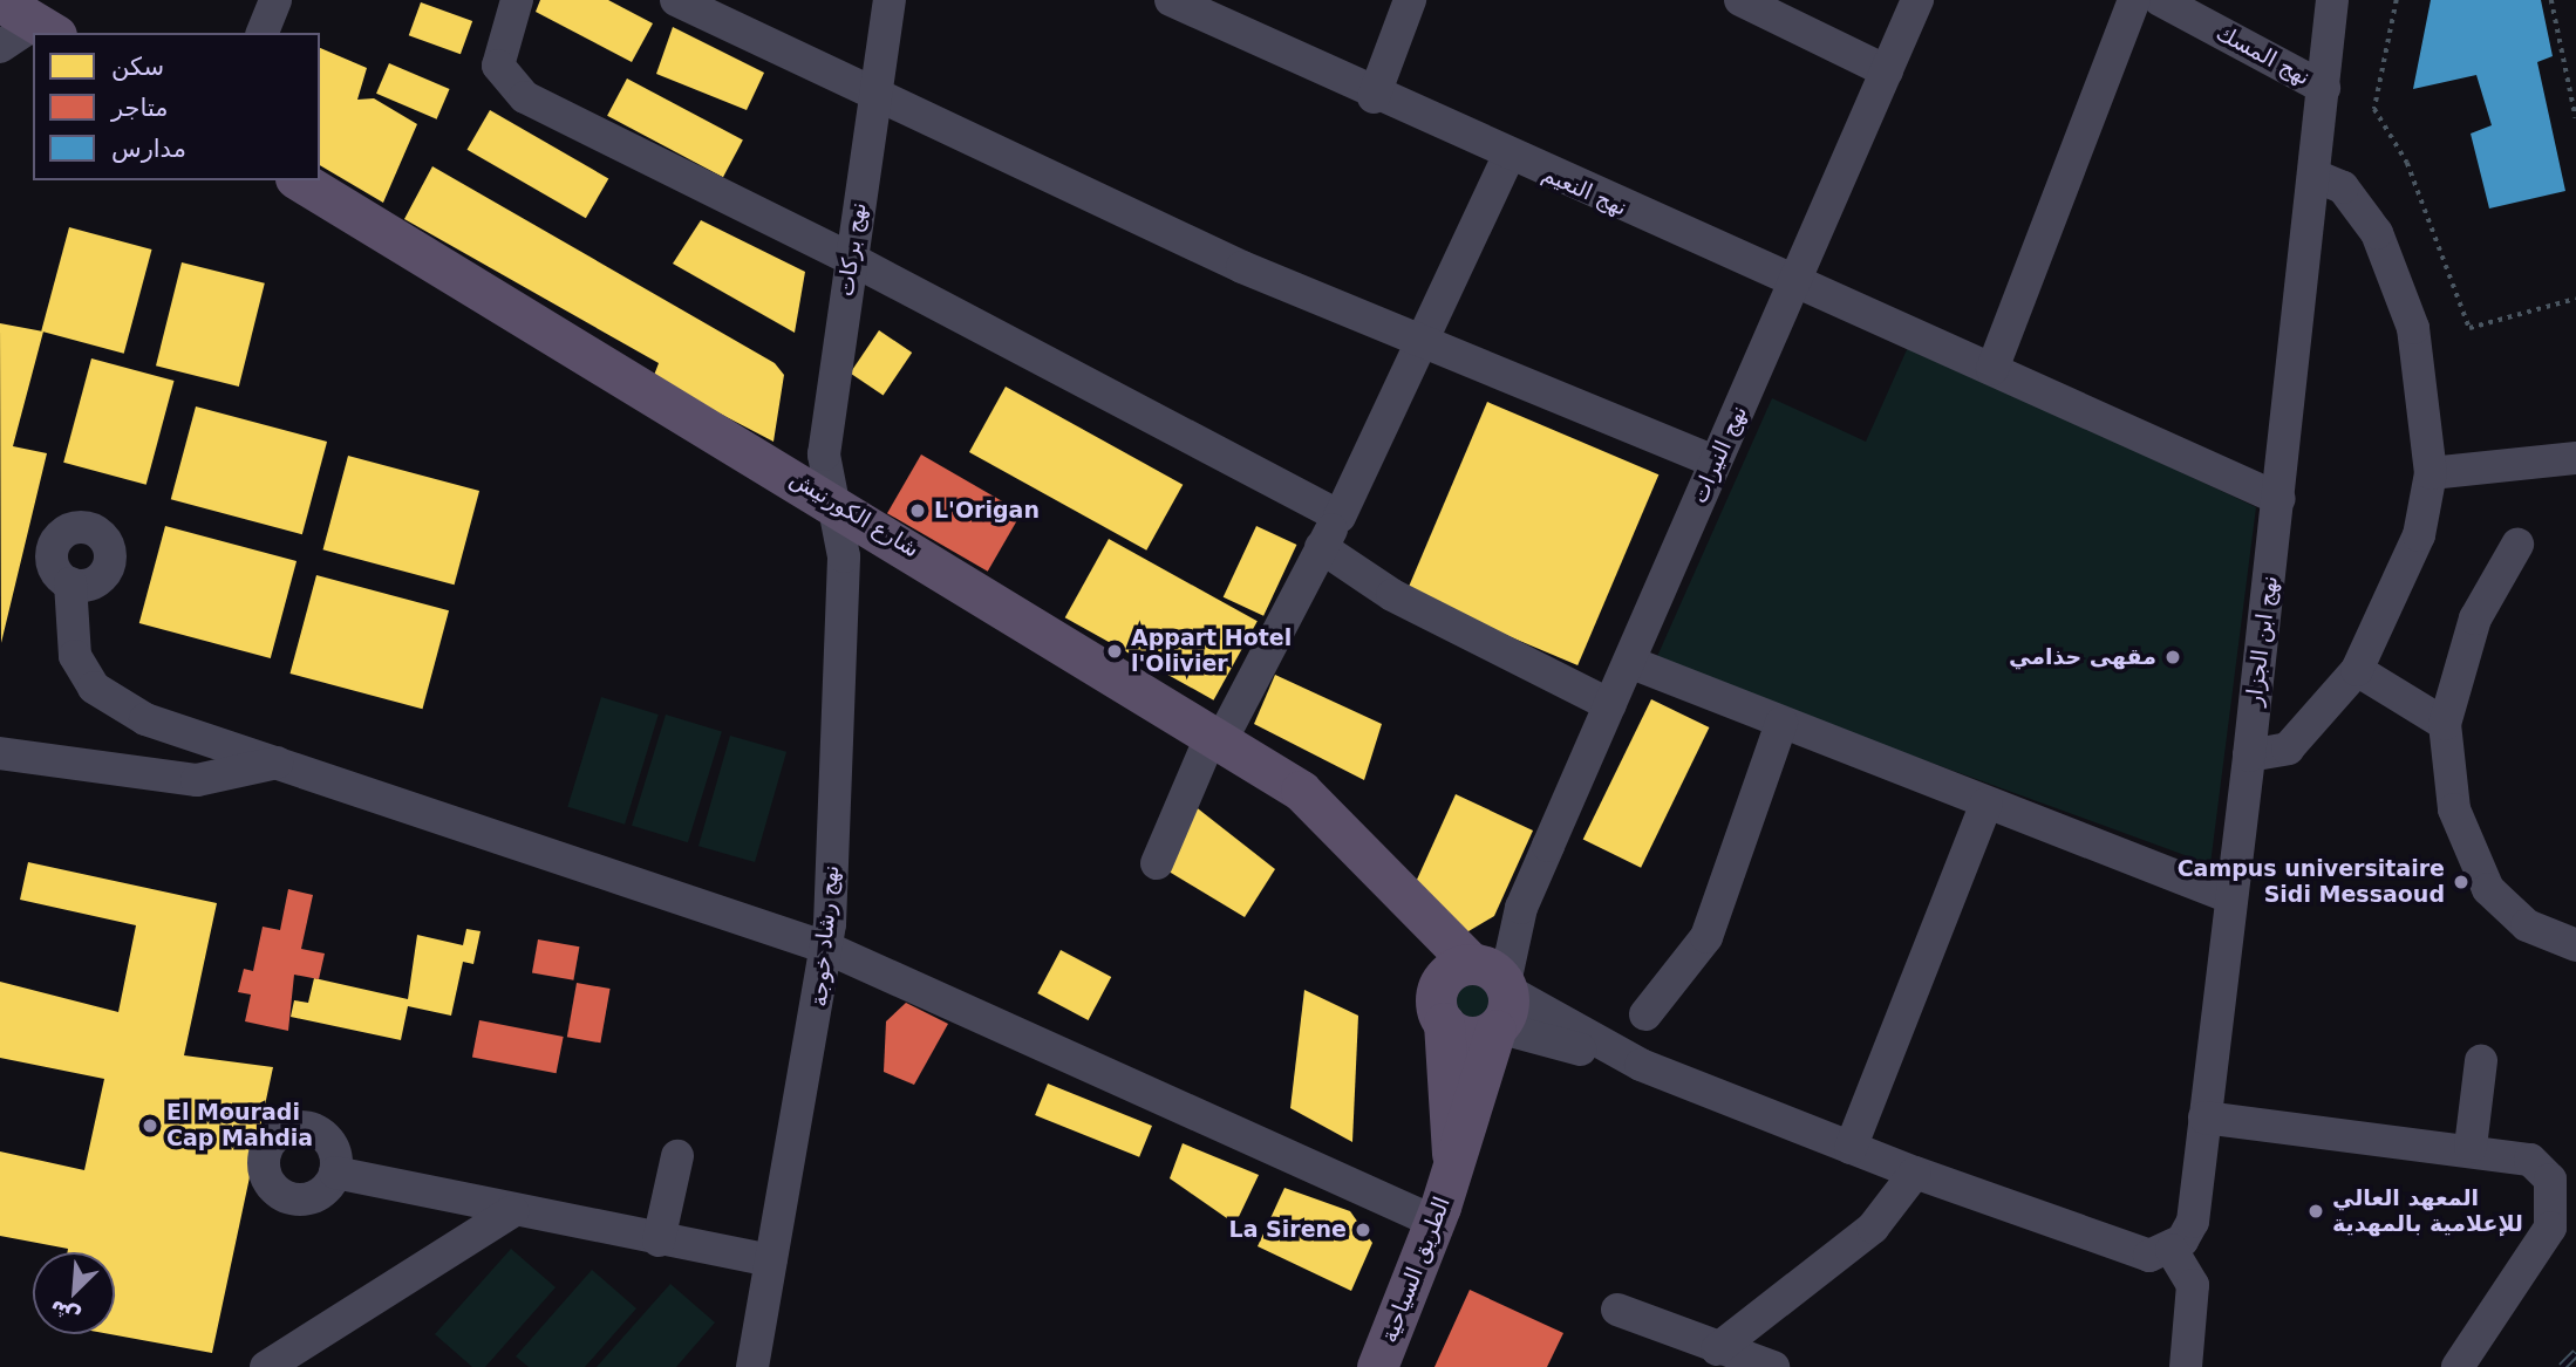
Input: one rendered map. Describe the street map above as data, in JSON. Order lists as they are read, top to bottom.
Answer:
{
  "streets": {
    "main road": ["شارع الكورنيش", "الطريق السياحية"],
    "street": [
      "نهج المسك",
      "نهج النعيم",
      "نهج بركات",
      "نهج النيرات",
      "نهج ابن الجزار",
      "نهج رشاد خوجة"
    ]
  },
  "crossings": [
    ["نهج المسك", "نهج ابن الجزار"],
    ["نهج النعيم", "نهج النيرات"],
    ["نهج النعيم", "نهج ابن الجزار"],
    ["نهج بركات", "شارع الكورنيش"],
    ["نهج بركات", "نهج رشاد خوجة"],
    ["نهج النيرات", "شارع الكورنيش"],
    ["نهج النيرات", "الطريق السياحية"],
    ["شارع الكورنيش", "نهج رشاد خوجة"],
    ["شارع الكورنيش", "الطريق السياحية"]
  ],
  "places": [
    "L'Origan",
    "Appart Hotel l'Olivier",
    "مقهى حذامي",
    "Campus universitaire Sidi Messaoud",
    "El Mouradi Cap Mahdia",
    "المعهد العالي للإعلامية بالمهدية",
    "La Sirene"
  ],
  "legend": ["سكن", "متاجر", "مدارس"],
  "north": "bottom left"
}
